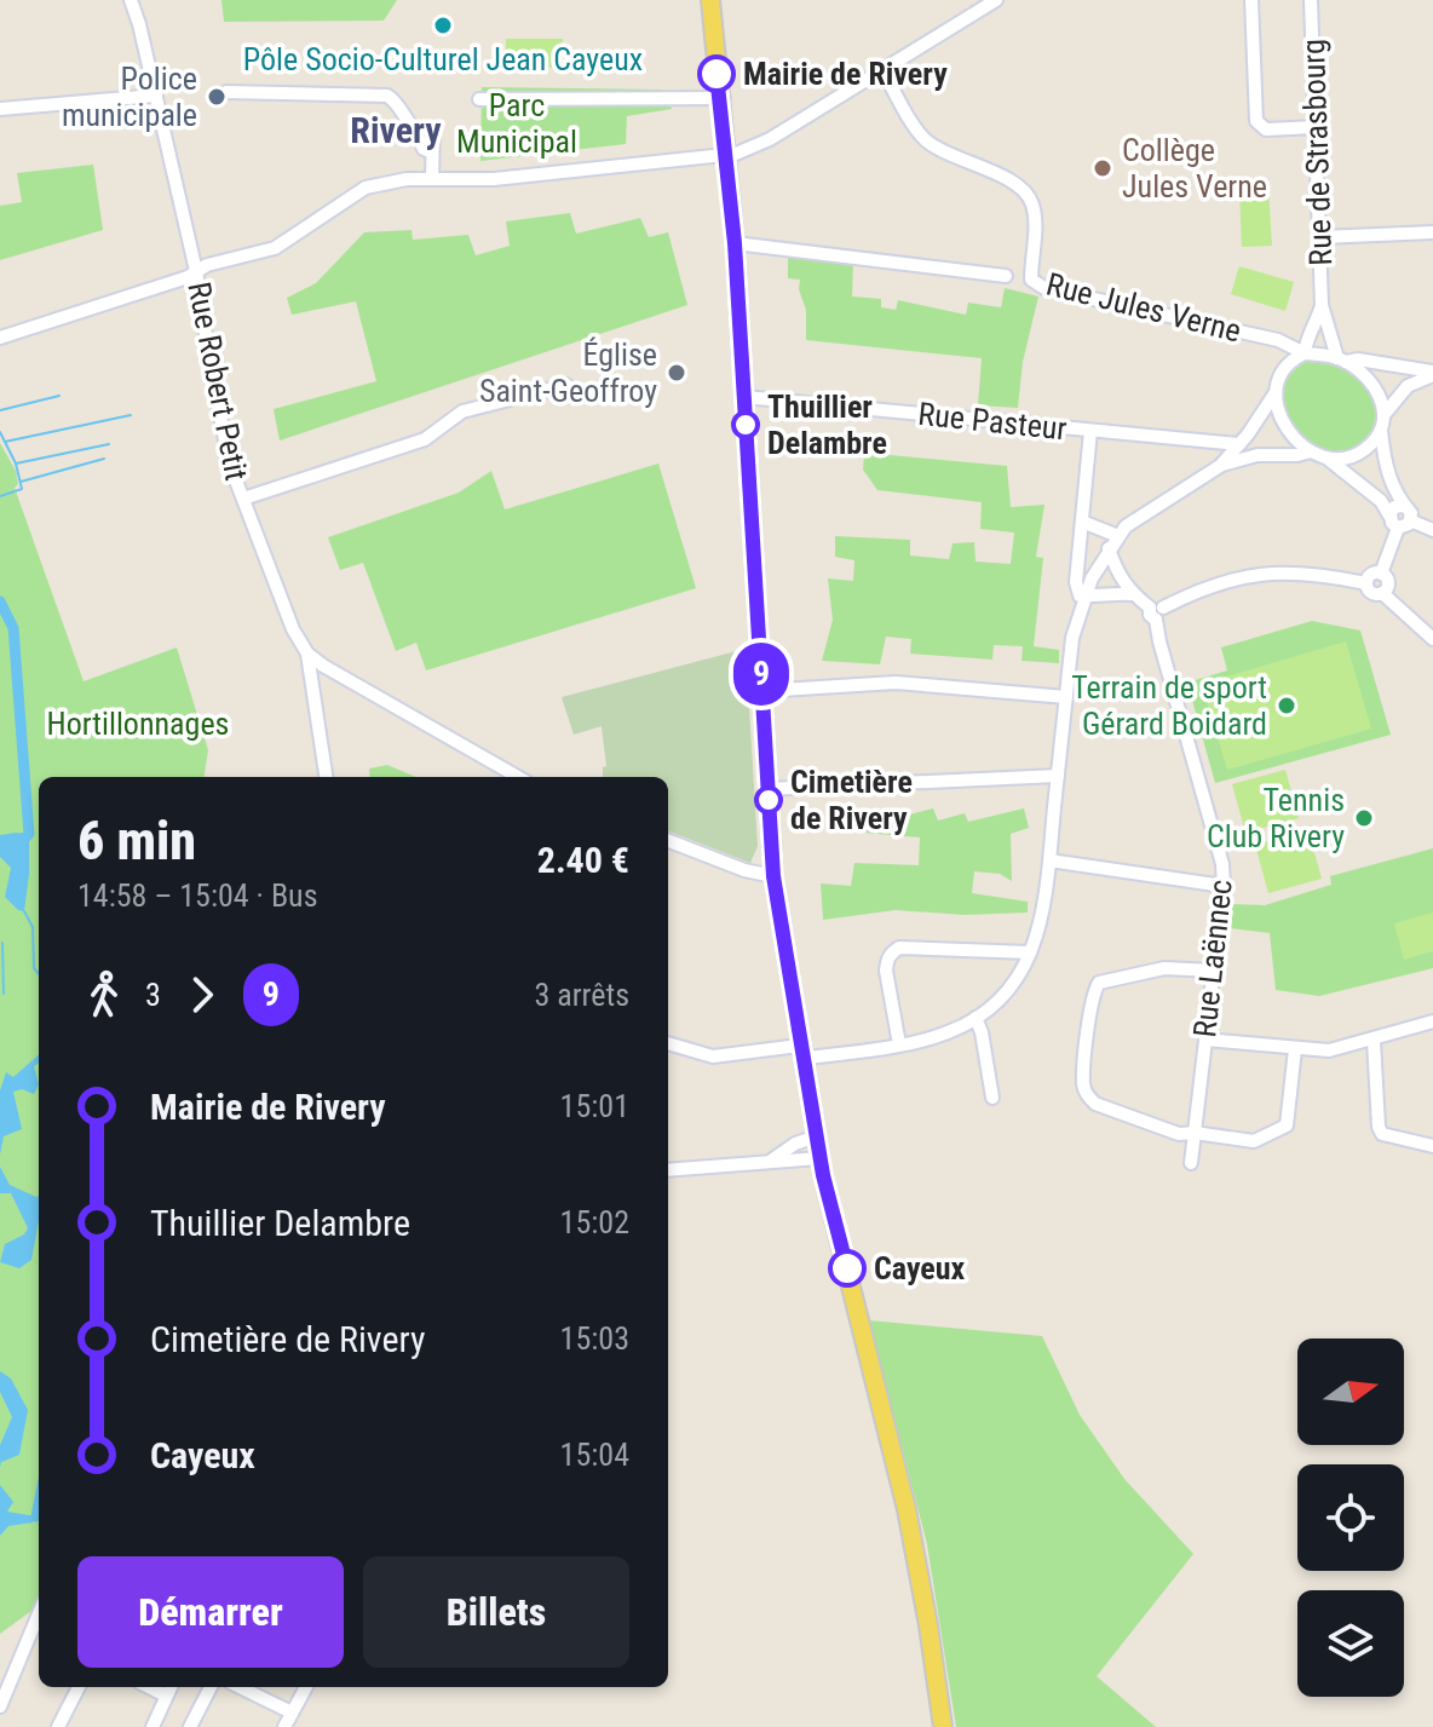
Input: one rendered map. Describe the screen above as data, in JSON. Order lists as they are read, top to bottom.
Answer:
{
  "streets": {
    "street": [
      "Rue de Strasbourg",
      "Rue Jules Verne",
      "Rue Robert Petit",
      "Rue Pasteur",
      "Rue Laënnec"
    ]
  },
  "districts": ["Rivery"],
  "parks": ["Parc Municipal", "Hortillonnages"],
  "places": [
    "Pôle Socio-Culturel Jean Cayeux",
    "Mairie de Rivery",
    "Police municipale",
    "Collège Jules Verne",
    "Église Saint-Geoffroy",
    "Thuillier Delambre",
    "Terrain de sport Gérard Boidard",
    "Cimetière de Rivery",
    "Tennis Club Rivery",
    "Cayeux"
  ],
  "lines": ["bus line 9"],
  "north": "right",
  "page": {
    "on_map": "9",
    "heading": ["6 min", "14:58 – 15:04 · Bus", "2.40 €"],
    "legs": ["3", "9", "3 arrêts"],
    "list": [
      {
        "name": "Mairie de Rivery",
        "value": "15:01"
      },
      {
        "name": "Thuillier Delambre",
        "value": "15:02"
      },
      {
        "name": "Cimetière de Rivery",
        "value": "15:03"
      },
      {
        "name": "Cayeux",
        "value": "15:04"
      }
    ],
    "buttons": ["Démarrer", "Billets"]
  }
}
